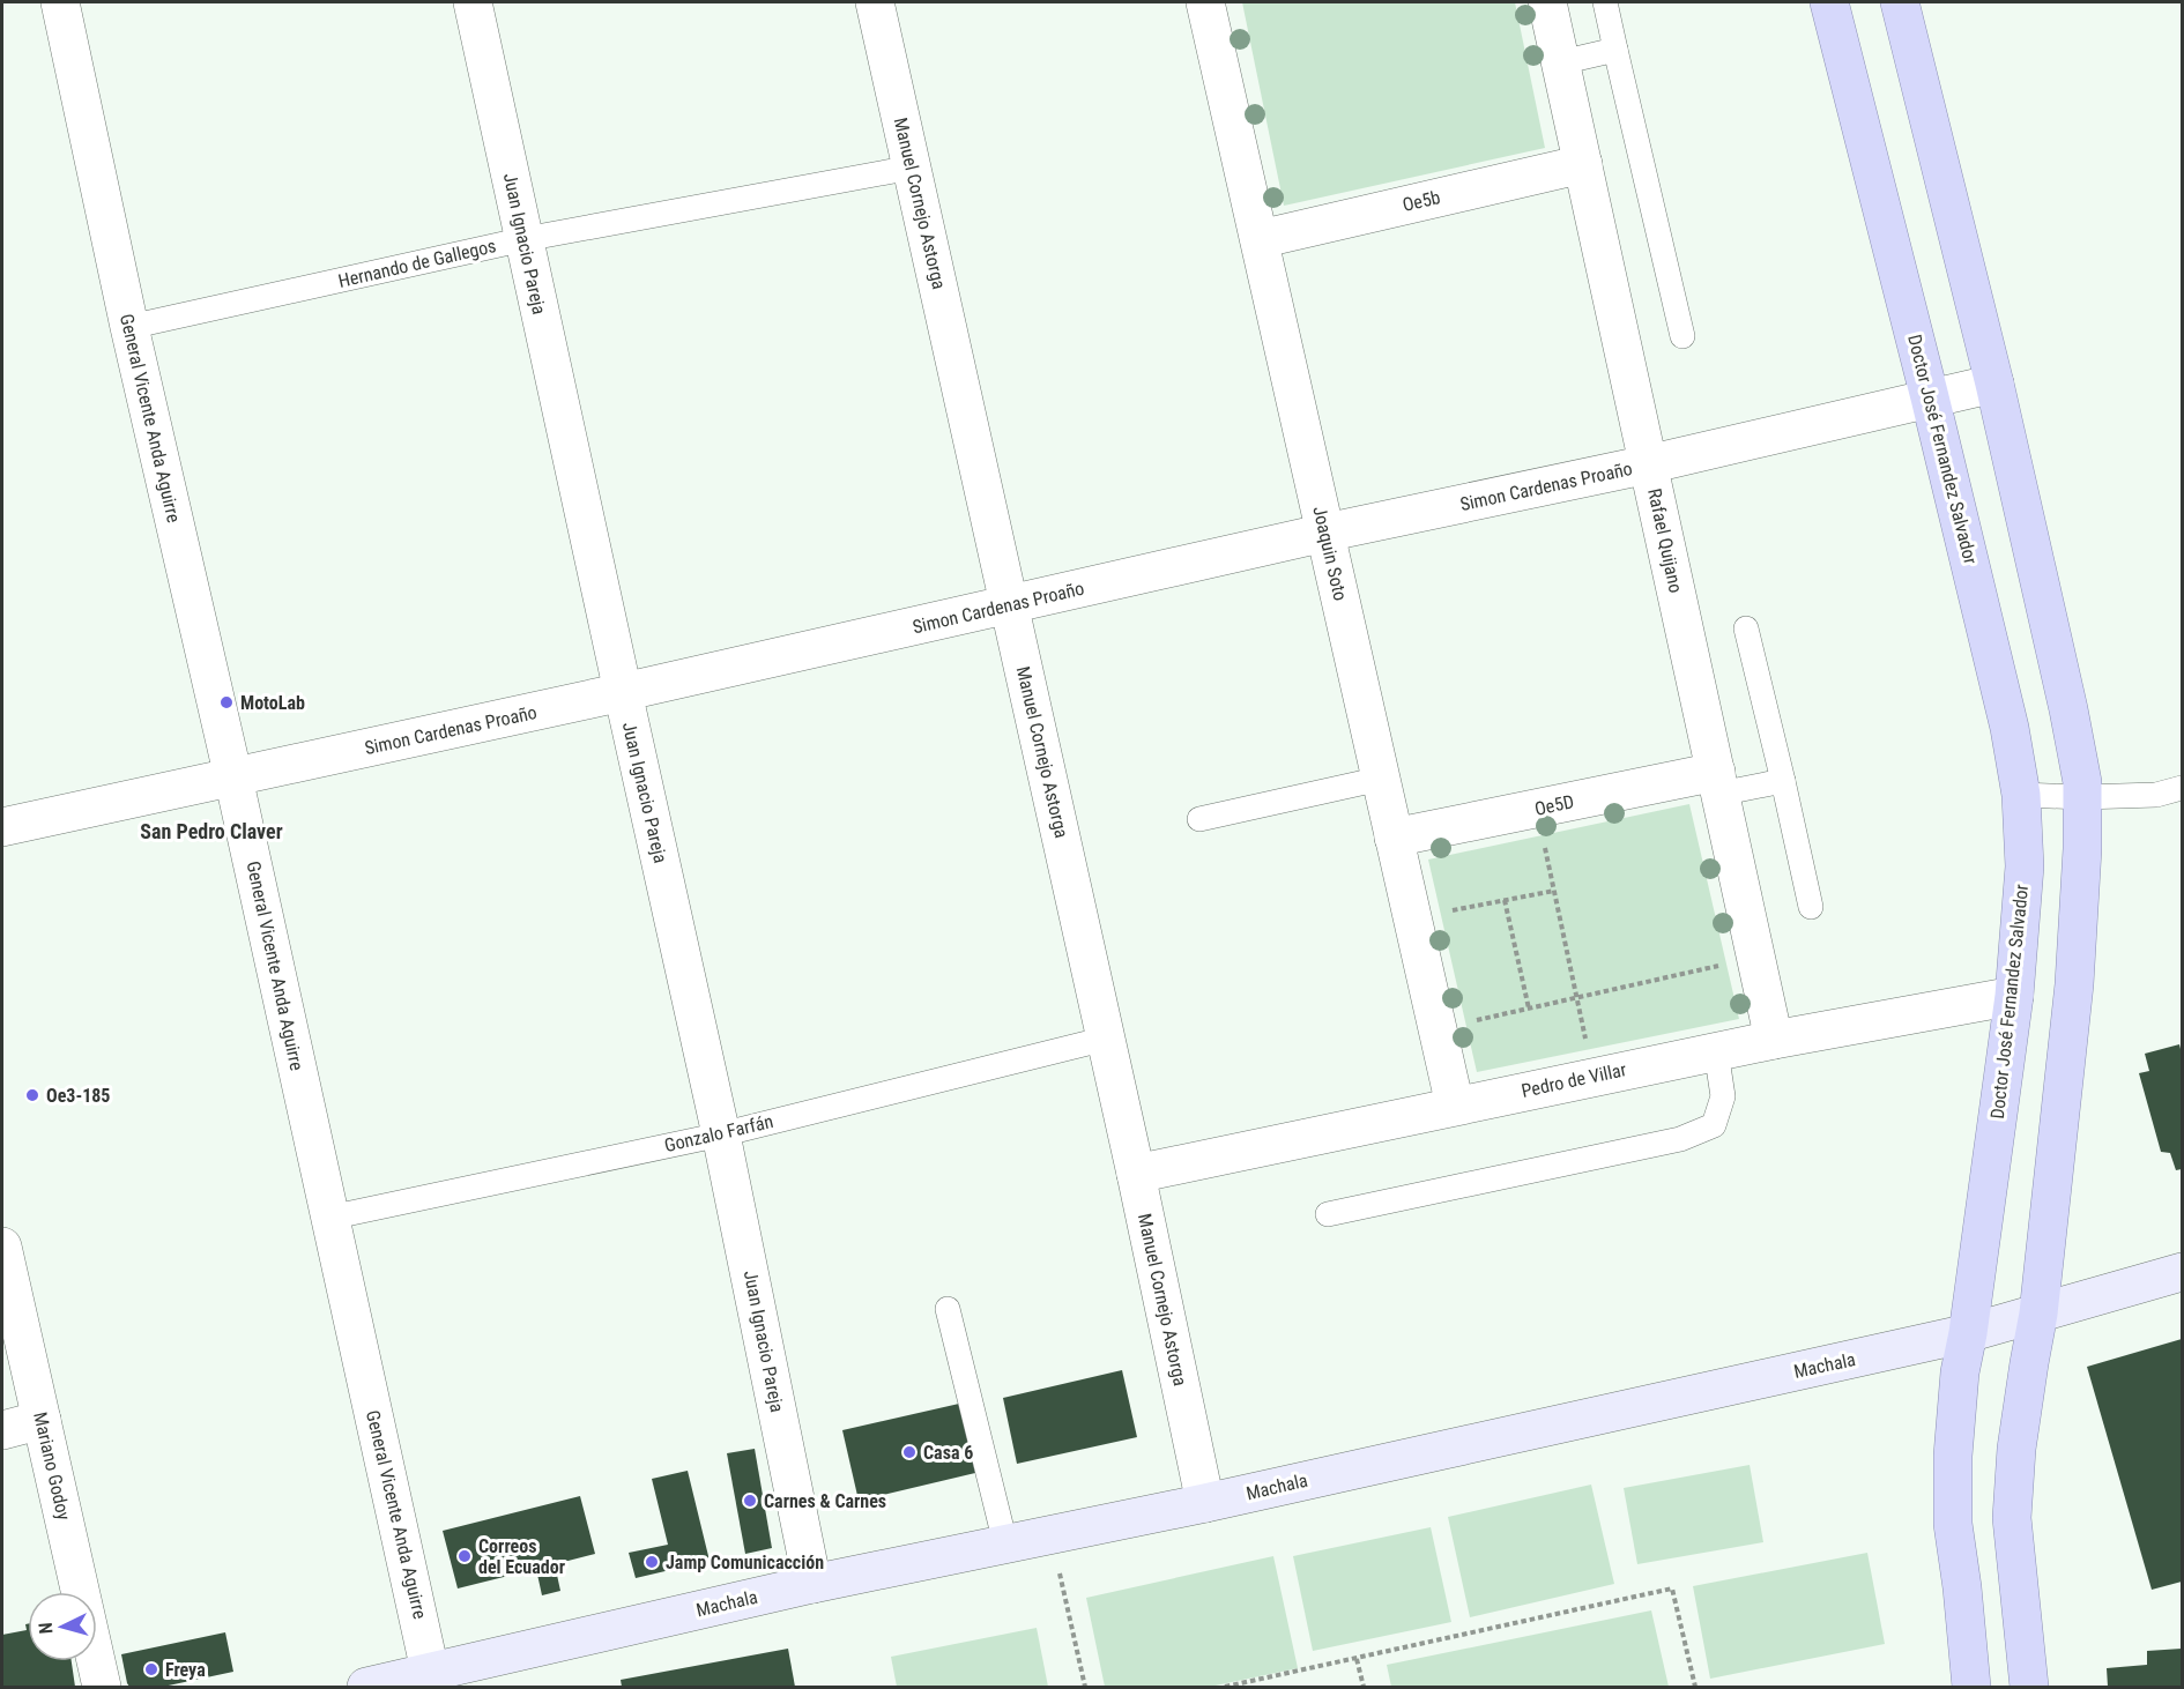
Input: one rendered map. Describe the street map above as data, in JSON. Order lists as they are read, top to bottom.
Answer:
{
  "streets": {
    "main road": ["Doctor José Fernandez Salvador", "Machala"],
    "street": [
      "Oe5b",
      "Manuel Cornejo Astorga",
      "Juan Ignacio Pareja",
      "General Vicente Anda Aguirre",
      "Simon Cardenas Proaño",
      "Rafael Quijano",
      "Joaquin Soto",
      "Oe5D",
      "Pedro de Villar",
      "Mariano Godoy"
    ],
    "lane": ["Hernando de Gallegos", "Gonzalo Farfán"]
  },
  "crossings": [
    ["Oe5b", "Rafael Quijano"],
    ["Oe5b", "Joaquin Soto"],
    ["Manuel Cornejo Astorga", "Hernando de Gallegos"],
    ["Manuel Cornejo Astorga", "Simon Cardenas Proaño"],
    ["Manuel Cornejo Astorga", "Pedro de Villar"],
    ["Manuel Cornejo Astorga", "Gonzalo Farfán"],
    ["Manuel Cornejo Astorga", "Machala"],
    ["Juan Ignacio Pareja", "Hernando de Gallegos"],
    ["Juan Ignacio Pareja", "Simon Cardenas Proaño"],
    ["Juan Ignacio Pareja", "Gonzalo Farfán"],
    ["Juan Ignacio Pareja", "Machala"],
    ["Hernando de Gallegos", "General Vicente Anda Aguirre"],
    ["General Vicente Anda Aguirre", "Simon Cardenas Proaño"],
    ["General Vicente Anda Aguirre", "Gonzalo Farfán"],
    ["General Vicente Anda Aguirre", "Machala"],
    ["Doctor José Fernandez Salvador", "Simon Cardenas Proaño"],
    ["Doctor José Fernandez Salvador", "Pedro de Villar"],
    ["Doctor José Fernandez Salvador", "Machala"],
    ["Simon Cardenas Proaño", "Rafael Quijano"],
    ["Simon Cardenas Proaño", "Joaquin Soto"],
    ["Rafael Quijano", "Oe5D"],
    ["Rafael Quijano", "Pedro de Villar"],
    ["Joaquin Soto", "Oe5D"],
    ["Joaquin Soto", "Pedro de Villar"]
  ],
  "districts": ["San Pedro Claver"],
  "places": [
    "MotoLab",
    "Oe3-185",
    "Casa 6",
    "Carnes & Carnes",
    "Correos del Ecuador",
    "Jamp Comunicacción",
    "Freya"
  ],
  "north": "left"
}
